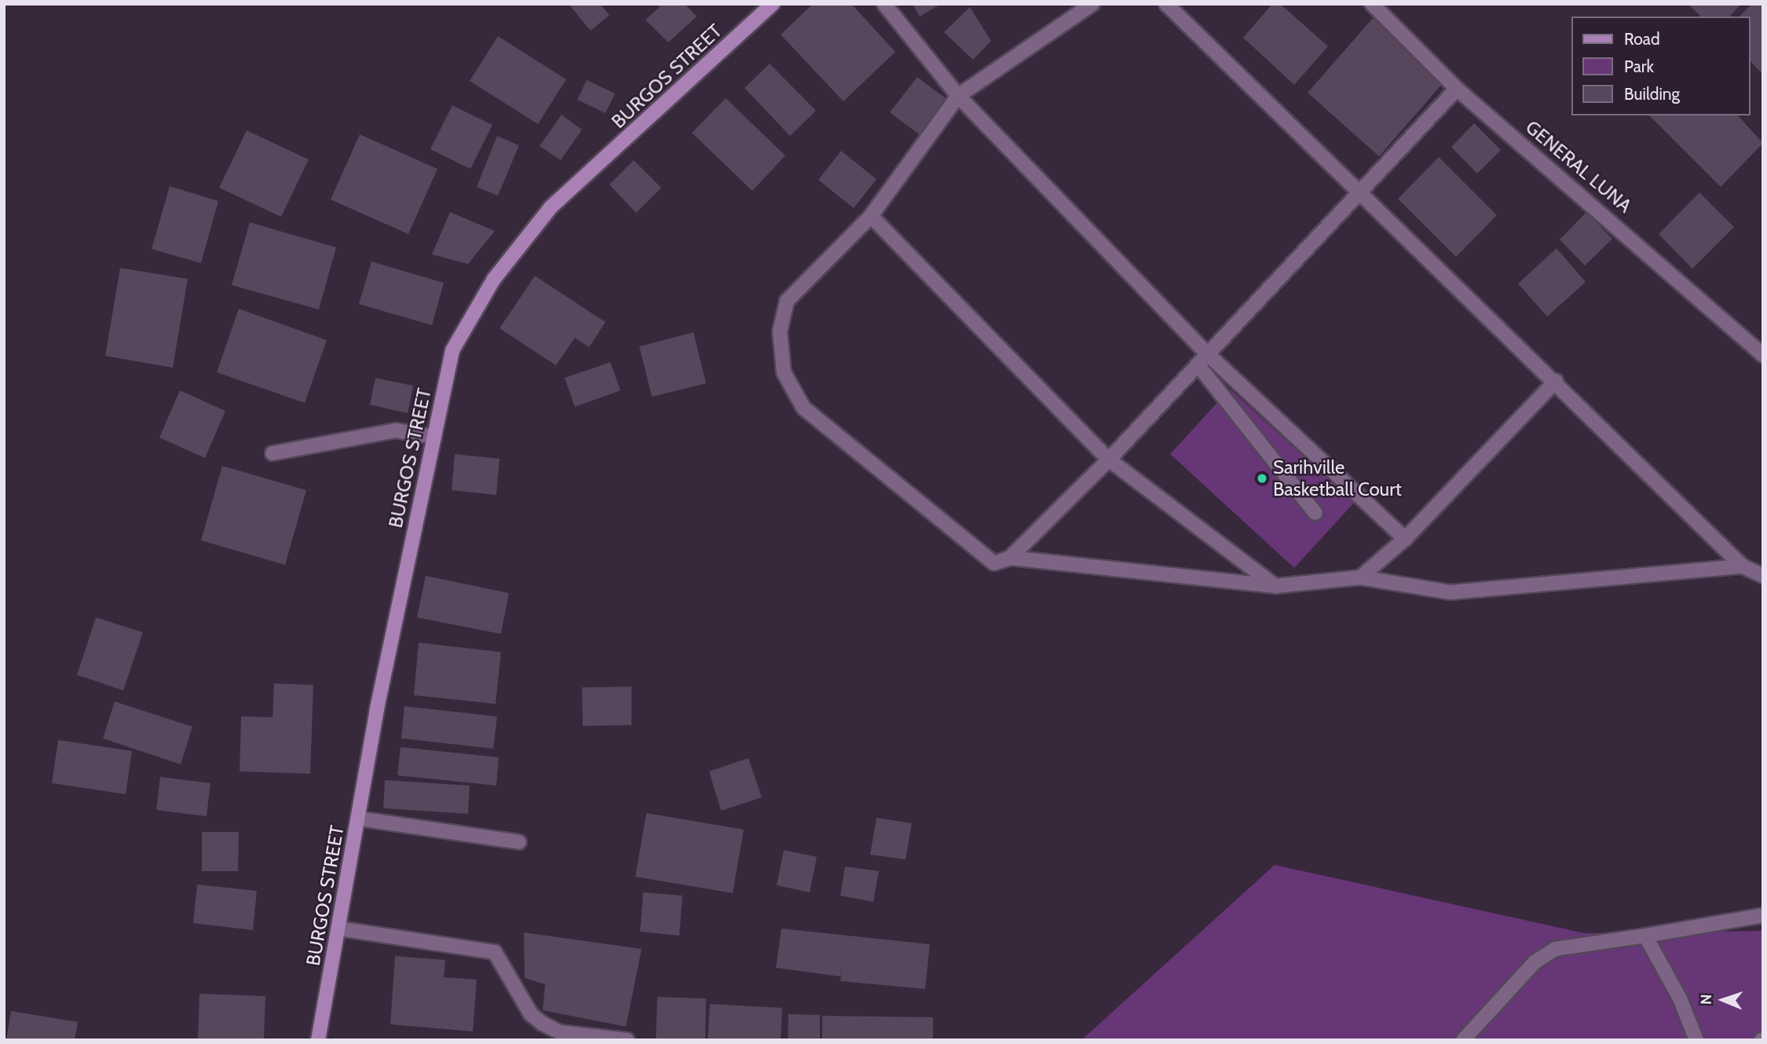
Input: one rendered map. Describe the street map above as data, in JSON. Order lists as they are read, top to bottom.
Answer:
{
  "streets": {
    "street": ["BURGOS STREET", "GENERAL LUNA"]
  },
  "places": ["Sarihville Basketball Court"],
  "legend": ["Road", "Park", "Building"],
  "north": "left"
}
